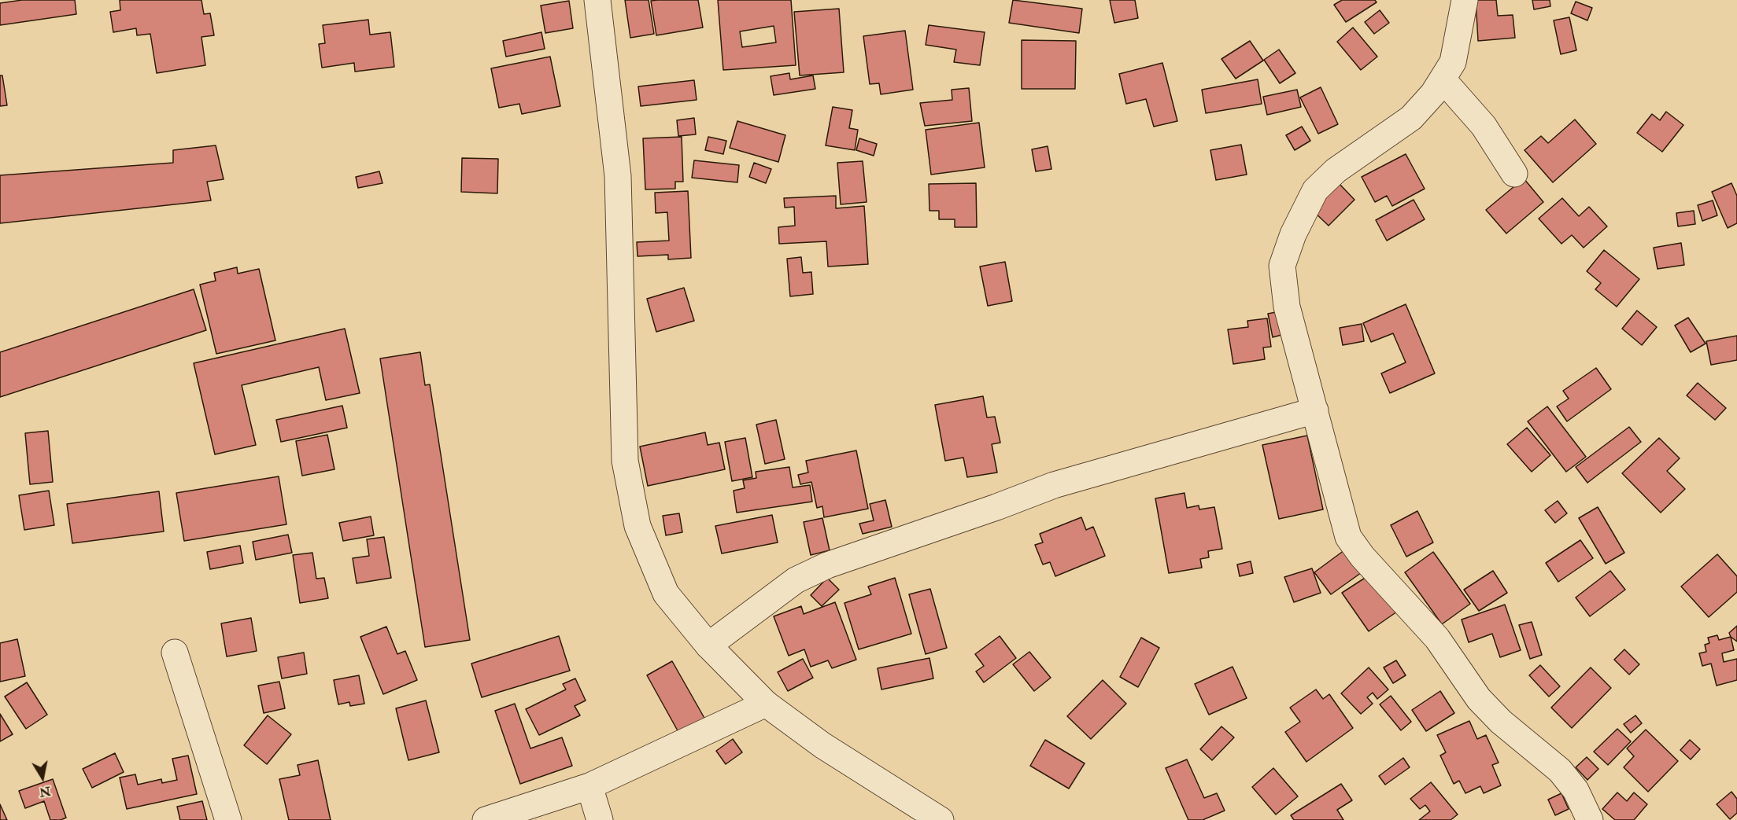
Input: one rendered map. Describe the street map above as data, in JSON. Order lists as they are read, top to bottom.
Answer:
{
  "north": "bottom"
}
